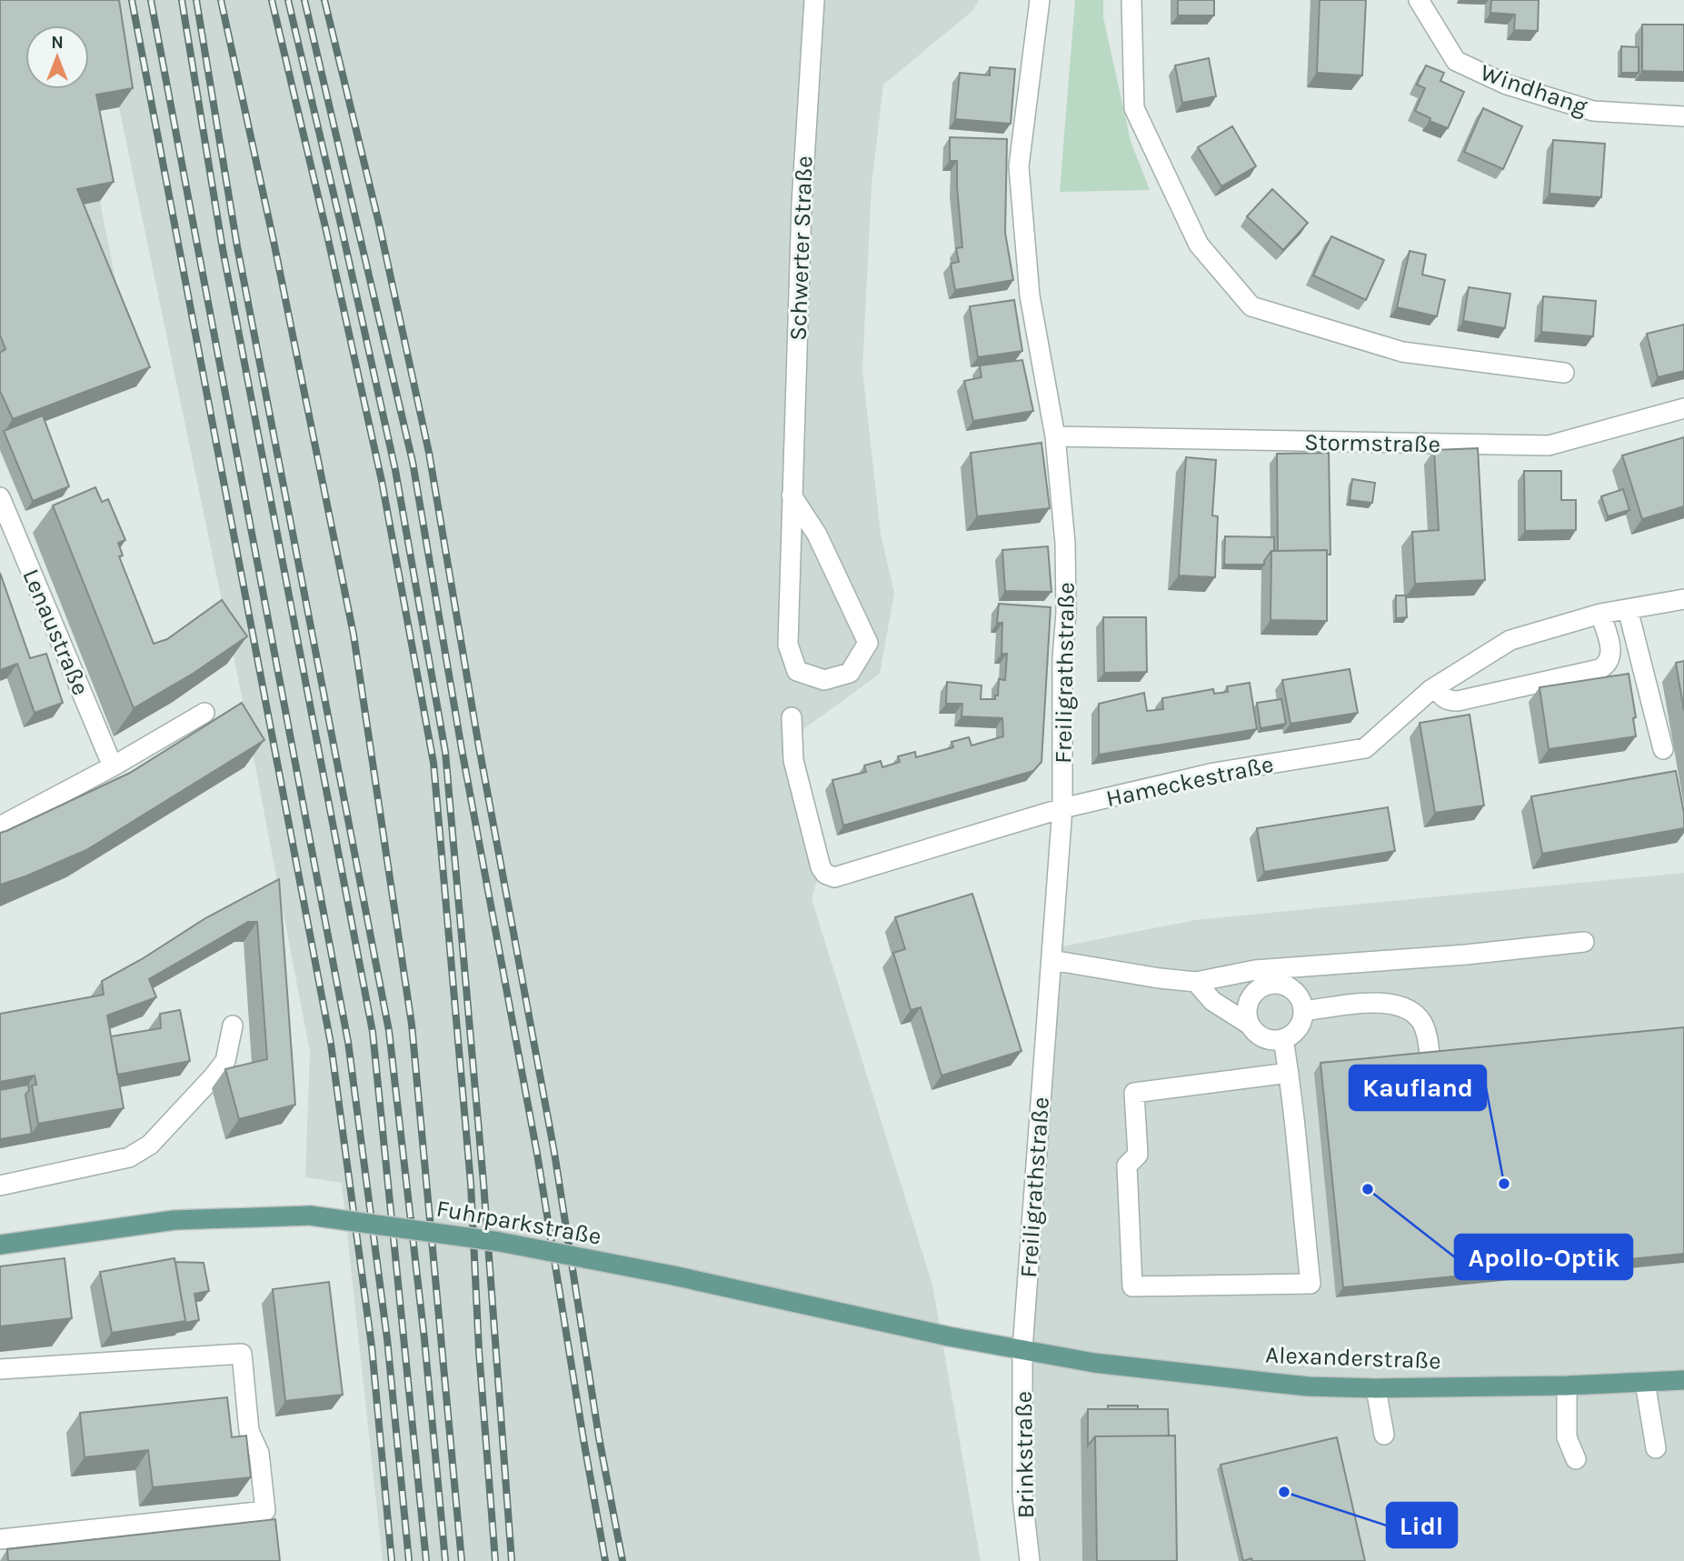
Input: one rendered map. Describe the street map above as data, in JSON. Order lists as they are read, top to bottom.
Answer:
{
  "streets": {
    "main road": ["Fuhrparkstraße", "Alexanderstraße"],
    "street": [
      "Windhang",
      "Schwerter Straße",
      "Stormstraße",
      "Lenaustraße",
      "Freiligrathstraße",
      "Hameckestraße",
      "Brinkstraße"
    ]
  },
  "crossings": [
    ["Stormstraße", "Freiligrathstraße"],
    ["Freiligrathstraße", "Hameckestraße"],
    ["Freiligrathstraße", "Fuhrparkstraße"],
    ["Freiligrathstraße", "Alexanderstraße"],
    ["Freiligrathstraße", "Brinkstraße"],
    ["Fuhrparkstraße", "Alexanderstraße"],
    ["Fuhrparkstraße", "Brinkstraße"],
    ["Alexanderstraße", "Brinkstraße"]
  ],
  "places": ["Kaufland", "Apollo-Optik", "Lidl"],
  "north": "top"
}
